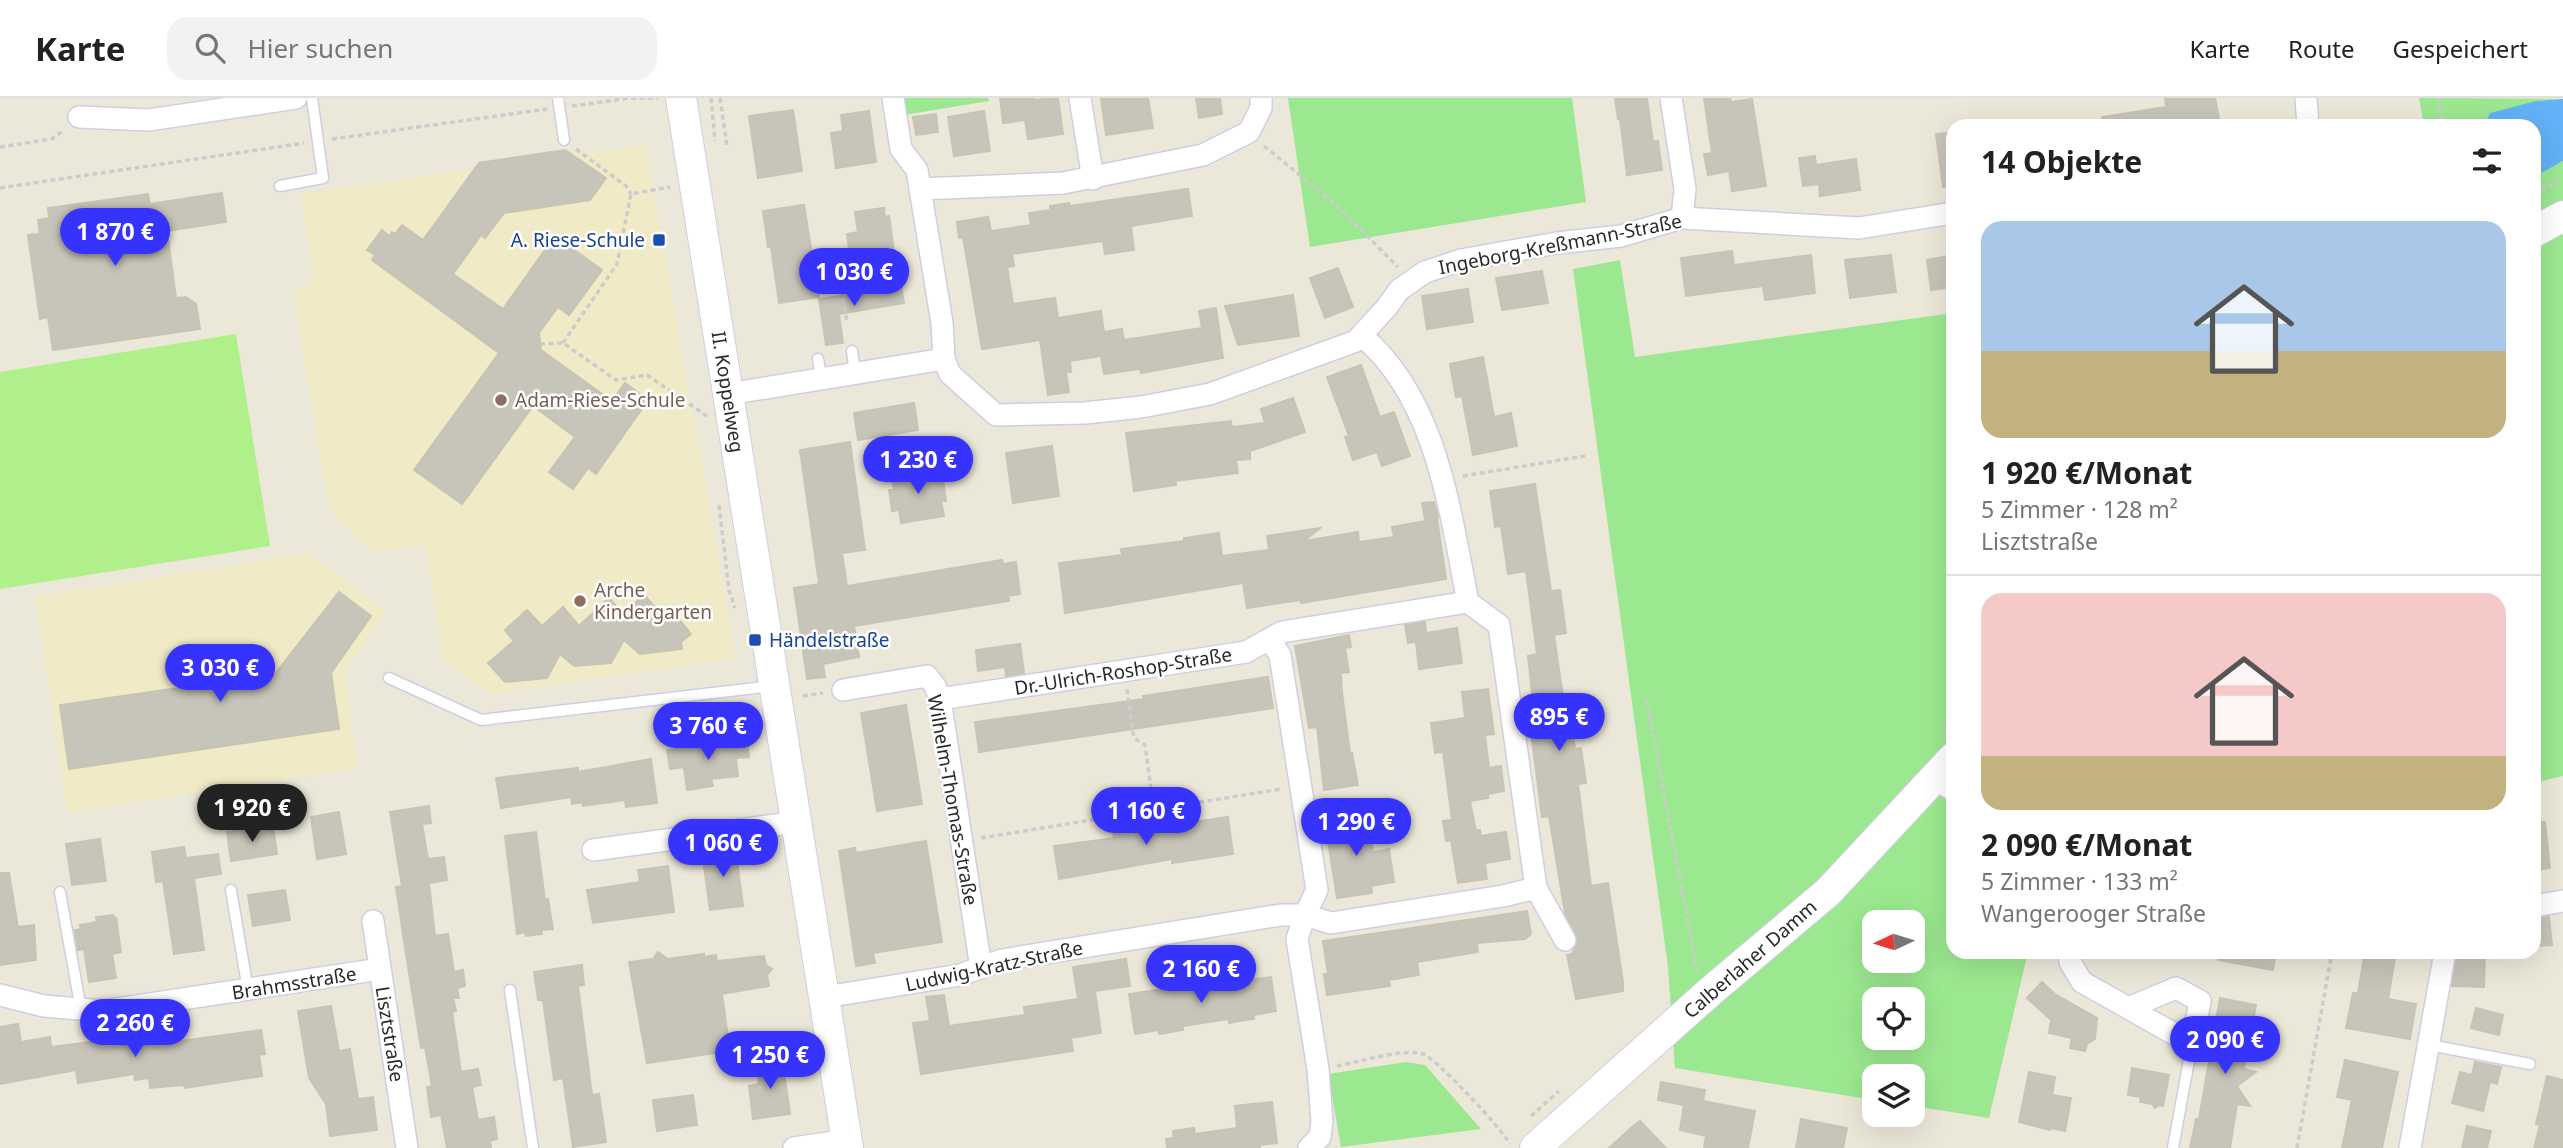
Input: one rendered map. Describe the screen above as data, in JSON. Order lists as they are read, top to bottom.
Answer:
{
  "streets": {
    "street": [
      "Ingeborg-Kreßmann-Straße",
      "II. Koppelweg",
      "Dr.-Ulrich-Roshop-Straße",
      "Wilhelm-Thomas-Straße",
      "Calberlaher Damm",
      "Ludwig-Kratz-Straße",
      "Brahmsstraße",
      "Lisztstraße"
    ]
  },
  "crossings": [
    ["II. Koppelweg", "Ludwig-Kratz-Straße"],
    ["Dr.-Ulrich-Roshop-Straße", "Wilhelm-Thomas-Straße"],
    ["Wilhelm-Thomas-Straße", "Ludwig-Kratz-Straße"],
    ["Brahmsstraße", "Lisztstraße"]
  ],
  "places": {
    "transit": ["A. Riese-Schule", "Händelstraße"],
    "other": ["Adam-Riese-Schule", "Arche Kindergarten"]
  },
  "north": "left",
  "page": {
    "header": "Karte",
    "search": "Hier suchen",
    "nav": ["Karte", "Route", "Gespeichert"],
    "heading": "14 Objekte",
    "list": [
      {
        "name": "1 920 €/Monat",
        "note": "5 Zimmer · 128 m² · Lisztstraße"
      },
      {
        "name": "2 090 €/Monat",
        "note": "5 Zimmer · 133 m² · Wangerooger Straße"
      }
    ],
    "price": [
      "1 870 €",
      "1 030 €",
      "1 230 €",
      "3 030 €",
      "895 €",
      "3 760 €",
      "1 920 €",
      "1 160 €",
      "1 290 €",
      "1 060 €",
      "2 160 €",
      "2 260 €",
      "2 090 €",
      "1 250 €"
    ]
  }
}
